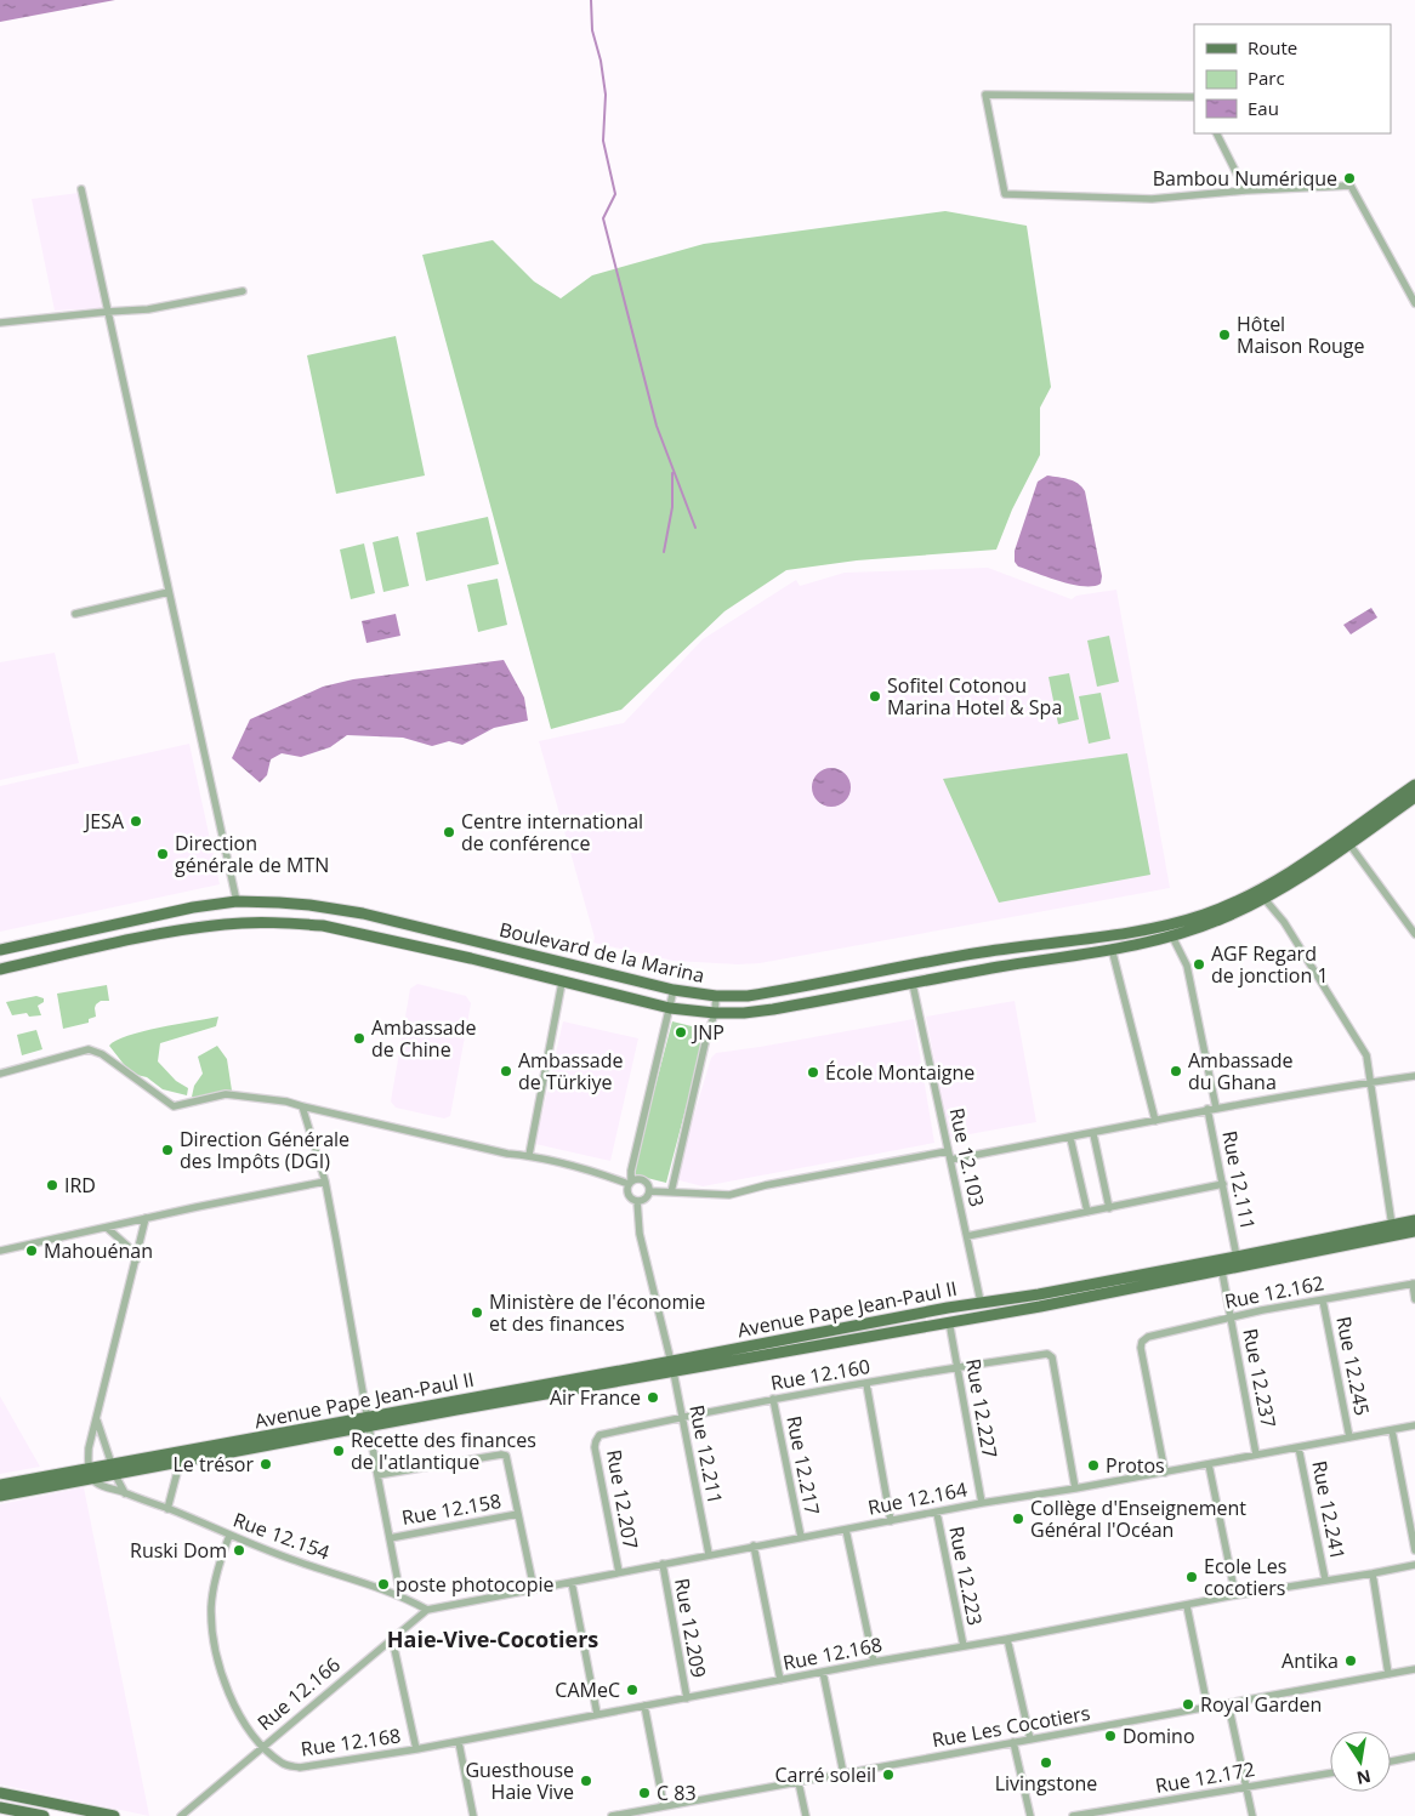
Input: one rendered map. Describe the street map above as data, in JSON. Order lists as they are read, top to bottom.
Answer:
{
  "streets": {
    "main road": ["Boulevard de la Marina", "Avenue Pape Jean-Paul II"],
    "street": [
      "Rue 12.103",
      "Rue 12.111",
      "Rue 12.162",
      "Rue 12.245",
      "Rue 12.160",
      "Rue 12.237",
      "Rue 12.227",
      "Rue 12.211",
      "Rue 12.217",
      "Rue 12.164",
      "Rue 12.207",
      "Rue 12.158",
      "Rue 12.241",
      "Rue 12.154",
      "Rue 12.223",
      "Rue 12.209",
      "Rue 12.168",
      "Rue 12.166",
      "Rue Les Cocotiers",
      "Rue 12.172"
    ]
  },
  "crossings": [
    ["Boulevard de la Marina", "Rue 12.103"],
    ["Boulevard de la Marina", "Rue 12.111"],
    ["Rue 12.103", "Avenue Pape Jean-Paul II"],
    ["Rue 12.111", "Avenue Pape Jean-Paul II"],
    ["Rue 12.162", "Rue 12.245"],
    ["Rue 12.162", "Rue 12.237"],
    ["Rue 12.162", "Rue 12.164"],
    ["Avenue Pape Jean-Paul II", "Rue 12.237"],
    ["Avenue Pape Jean-Paul II", "Rue 12.227"],
    ["Avenue Pape Jean-Paul II", "Rue 12.211"],
    ["Avenue Pape Jean-Paul II", "Rue 12.154"],
    ["Rue 12.245", "Rue 12.164"],
    ["Rue 12.160", "Rue 12.227"],
    ["Rue 12.160", "Rue 12.211"],
    ["Rue 12.160", "Rue 12.217"],
    ["Rue 12.160", "Rue 12.164"],
    ["Rue 12.160", "Rue 12.207"],
    ["Rue 12.237", "Rue 12.164"],
    ["Rue 12.227", "Rue 12.164"],
    ["Rue 12.211", "Rue 12.164"],
    ["Rue 12.217", "Rue 12.164"],
    ["Rue 12.164", "Rue 12.207"],
    ["Rue 12.164", "Rue 12.241"],
    ["Rue 12.164", "Rue 12.154"],
    ["Rue 12.164", "Rue 12.223"],
    ["Rue 12.164", "Rue 12.209"],
    ["Rue 12.164", "Rue 12.166"],
    ["Rue 12.241", "Rue 12.168"],
    ["Rue 12.154", "Rue 12.168"],
    ["Rue 12.154", "Rue 12.166"],
    ["Rue 12.223", "Rue 12.168"],
    ["Rue 12.209", "Rue 12.168"],
    ["Rue 12.168", "Rue 12.166"]
  ],
  "districts": ["Haie-Vive-Cocotiers"],
  "places": [
    "Bambou Numérique",
    "Hôtel Maison Rouge",
    "Sofitel Cotonou Marina Hotel & Spa",
    "JESA",
    "Centre international de conférence",
    "Direction générale de MTN",
    "AGF Regard de jonction 1",
    "JNP",
    "Ambassade de Chine",
    "Ambassade de Türkiye",
    "Ambassade du Ghana",
    "École Montaigne",
    "Direction Générale des Impôts (DGI)",
    "IRD",
    "Mahouénan",
    "Ministère de l'économie et des finances",
    "Air France",
    "Recette des finances de l'atlantique",
    "Le trésor",
    "Protos",
    "Collège d'Enseignement Général l'Océan",
    "Ruski Dom",
    "Ecole Les cocotiers",
    "poste photocopie",
    "Antika",
    "CAMeC",
    "Royal Garden",
    "Domino",
    "Livingstone",
    "Carré soleil",
    "Guesthouse Haie Vive",
    "C 83"
  ],
  "legend": ["Route", "Parc", "Eau"],
  "north": "bottom"
}
